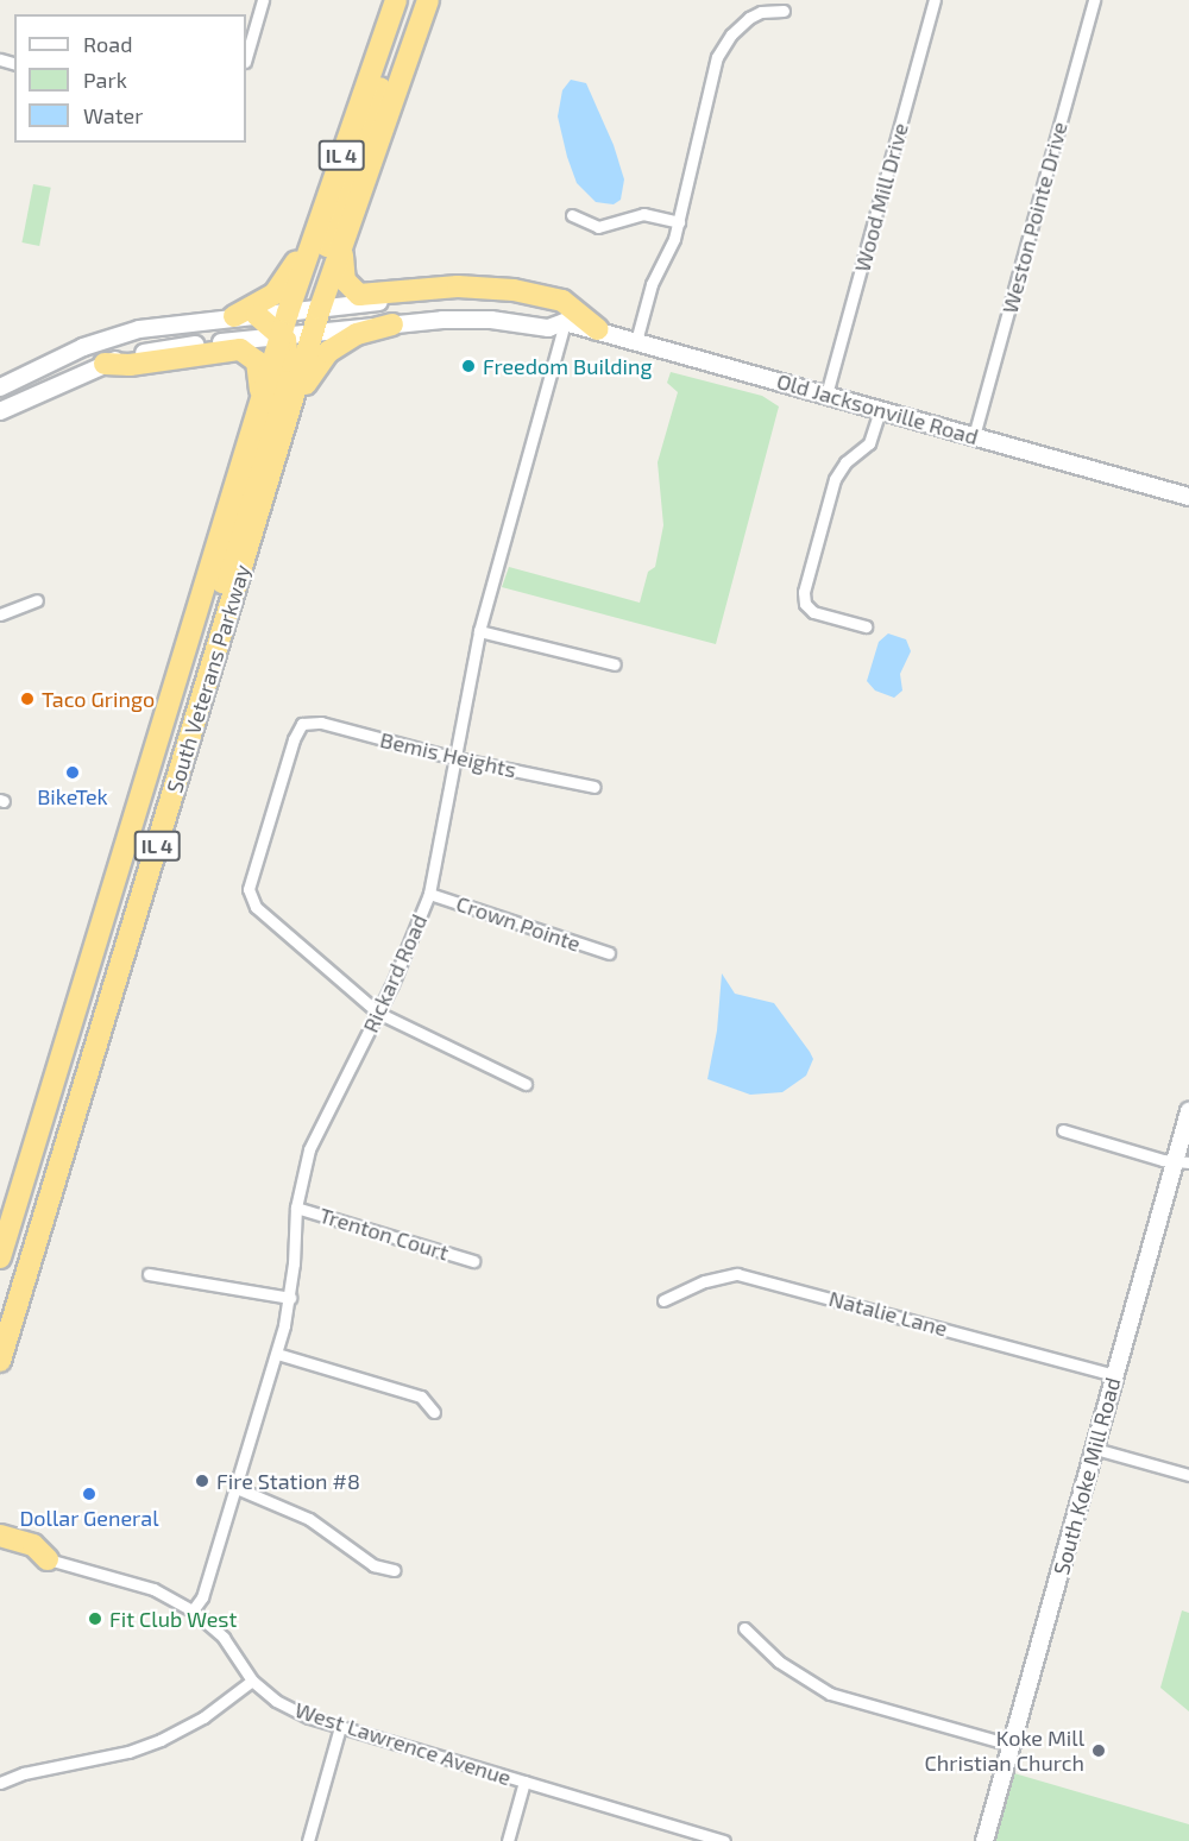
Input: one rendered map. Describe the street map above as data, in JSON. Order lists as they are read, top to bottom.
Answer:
{
  "streets": {
    "highway": ["IL 4", "South Veterans Parkway"],
    "street": [
      "Wood Mill Drive",
      "Weston Pointe Drive",
      "Old Jacksonville Road",
      "Bemis Heights",
      "Crown Pointe",
      "Rickard Road",
      "Trenton Court",
      "Natalie Lane",
      "South Koke Mill Road",
      "West Lawrence Avenue"
    ]
  },
  "crossings": [
    ["Wood Mill Drive", "Old Jacksonville Road"],
    ["Weston Pointe Drive", "Old Jacksonville Road"],
    ["Old Jacksonville Road", "South Veterans Parkway"],
    ["Old Jacksonville Road", "Rickard Road"],
    ["Bemis Heights", "Rickard Road"],
    ["Crown Pointe", "Rickard Road"],
    ["Rickard Road", "Trenton Court"],
    ["Rickard Road", "West Lawrence Avenue"],
    ["Natalie Lane", "South Koke Mill Road"]
  ],
  "places": [
    "Freedom Building",
    "Taco Gringo",
    "BikeTek",
    "Fire Station #8",
    "Dollar General",
    "Fit Club West",
    "Koke Mill Christian Church"
  ],
  "legend": ["Road", "Park", "Water"]
}
